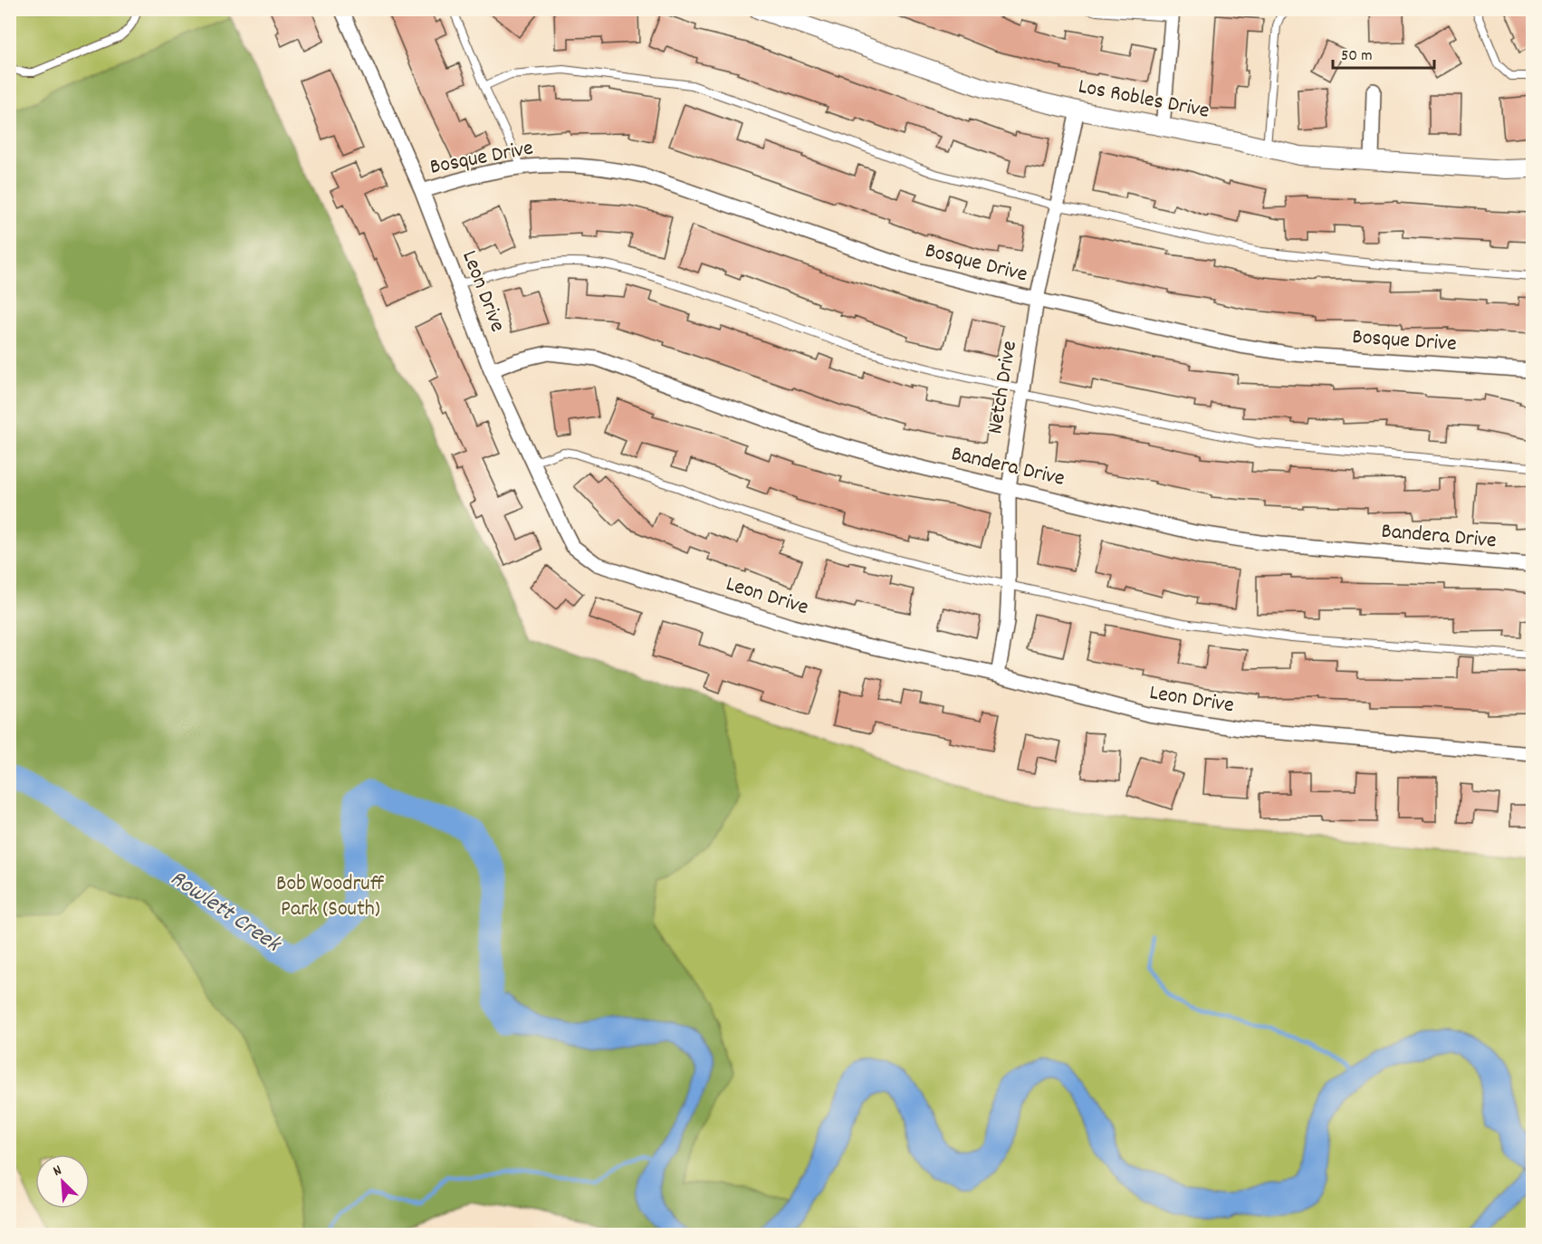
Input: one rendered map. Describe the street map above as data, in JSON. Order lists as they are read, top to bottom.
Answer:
{
  "streets": {
    "street": [
      "Los Robles Drive",
      "Bosque Drive",
      "Leon Drive",
      "Netch Drive",
      "Bandera Drive"
    ]
  },
  "crossings": [
    ["Los Robles Drive", "Netch Drive"],
    ["Bosque Drive", "Leon Drive"],
    ["Bosque Drive", "Netch Drive"],
    ["Leon Drive", "Netch Drive"],
    ["Leon Drive", "Bandera Drive"],
    ["Netch Drive", "Bandera Drive"]
  ],
  "water": ["Rowlett Creek"],
  "parks": ["Bob Woodruff Park (South)"],
  "scale_bar": "50 m",
  "north": "top left"
}
